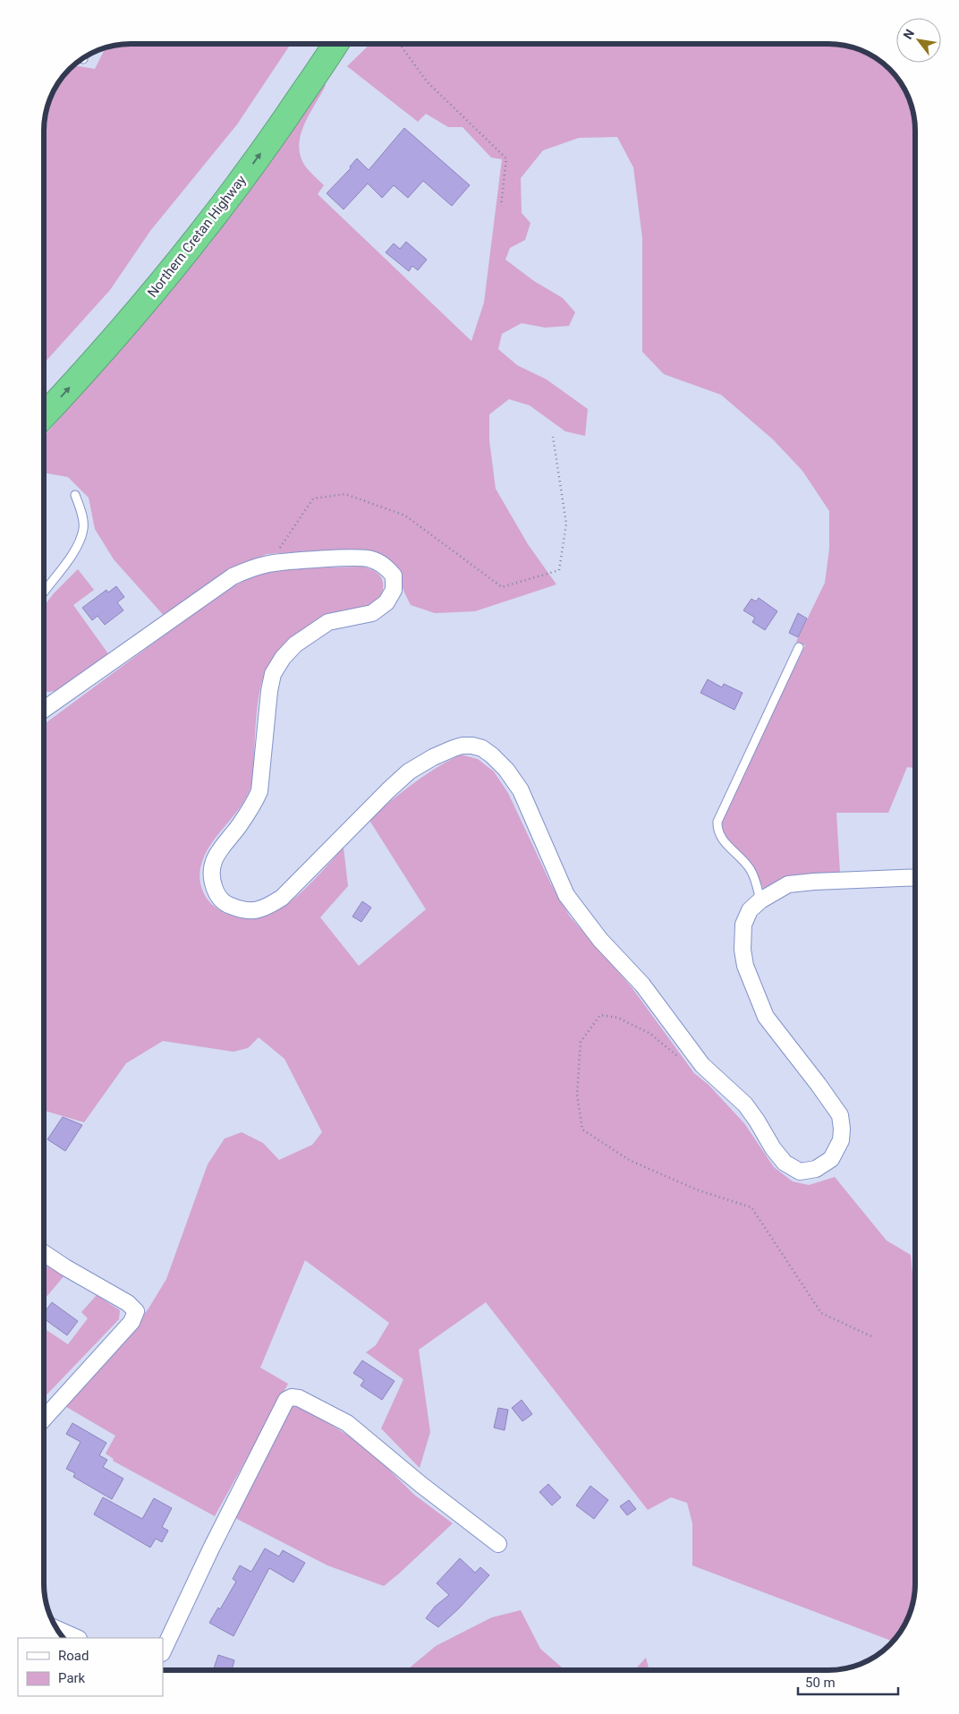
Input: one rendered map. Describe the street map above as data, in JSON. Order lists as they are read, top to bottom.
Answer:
{
  "streets": {
    "highway": ["Northern Cretan Highway"]
  },
  "one_way": ["Northern Cretan Highway"],
  "legend": ["Road", "Park"],
  "scale_bar": "50 m",
  "north": "top left"
}
